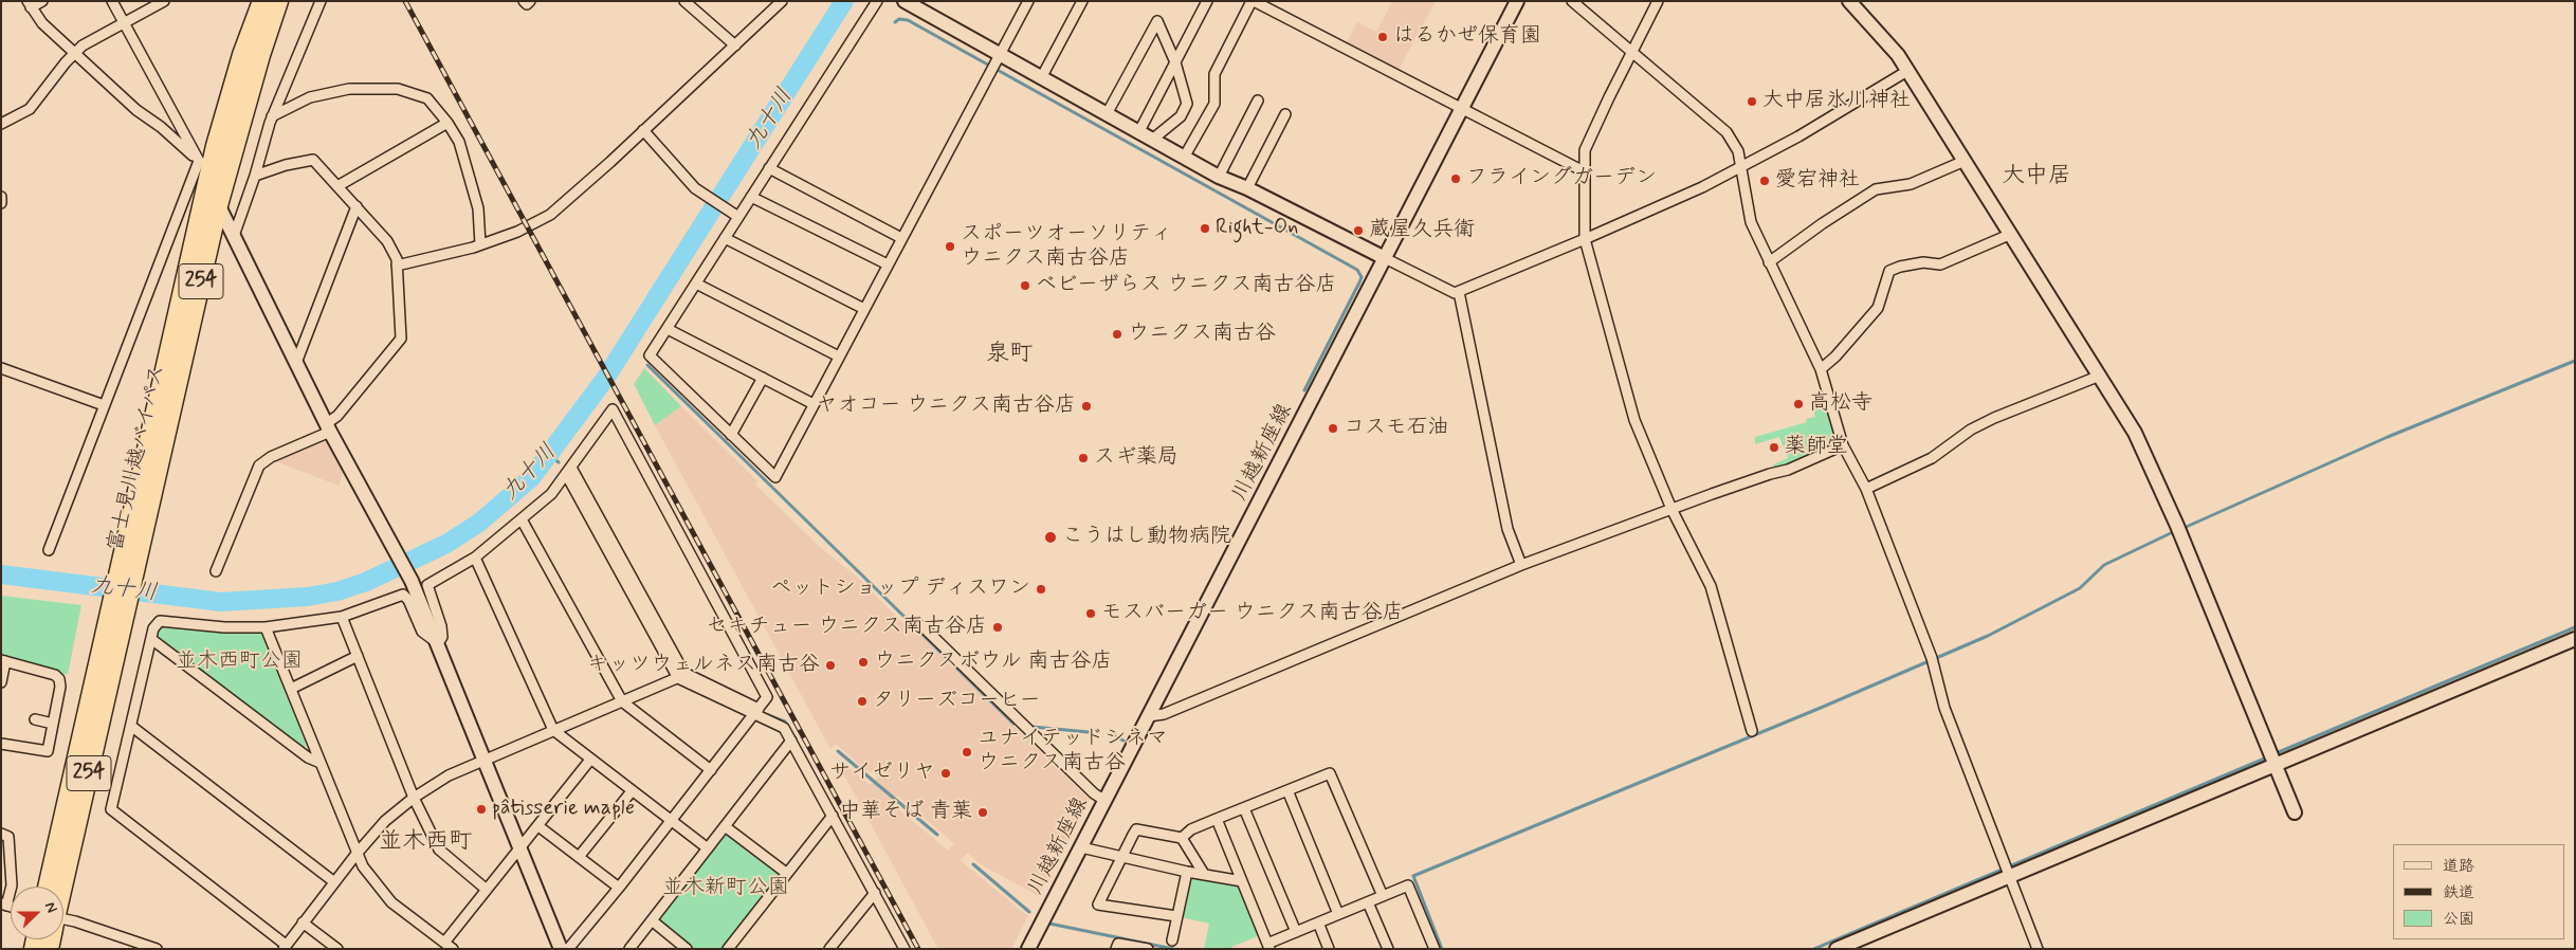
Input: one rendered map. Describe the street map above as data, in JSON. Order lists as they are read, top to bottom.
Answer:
{
  "streets": {
    "highway": ["254", "富士見川越バイパス"],
    "street": ["川越新座線"]
  },
  "districts": ["大中居", "泉町", "並木西町"],
  "water": ["九十川"],
  "parks": ["並木西町公園", "並木新町公園"],
  "places": [
    "はるかぜ保育園",
    "大中居氷川神社",
    "フライングガーデン",
    "愛宕神社",
    "Right-On",
    "蔵屋久兵衛",
    "スポーツオーソリティ ウニクス南古谷店",
    "ベビーザらス ウニクス南古谷店",
    "ウニクス南古谷",
    "高松寺",
    "ヤオコー ウニクス南古谷店",
    "コスモ石油",
    "薬師堂",
    "スギ薬局",
    "こうはし動物病院",
    "ペットショップ ディスワン",
    "モスバーガー ウニクス南古谷店",
    "セキチュー ウニクス南古谷店",
    "ウニクスボウル 南古谷店",
    "キッツウェルネス南古谷",
    "タリーズコーヒー",
    "ユナイテッドシネマ ウニクス南古谷",
    "サイゼリヤ",
    "pâtisserie maple",
    "中華そば 青葉"
  ],
  "legend": ["道路", "鉄道", "公園"],
  "north": "right"
}
